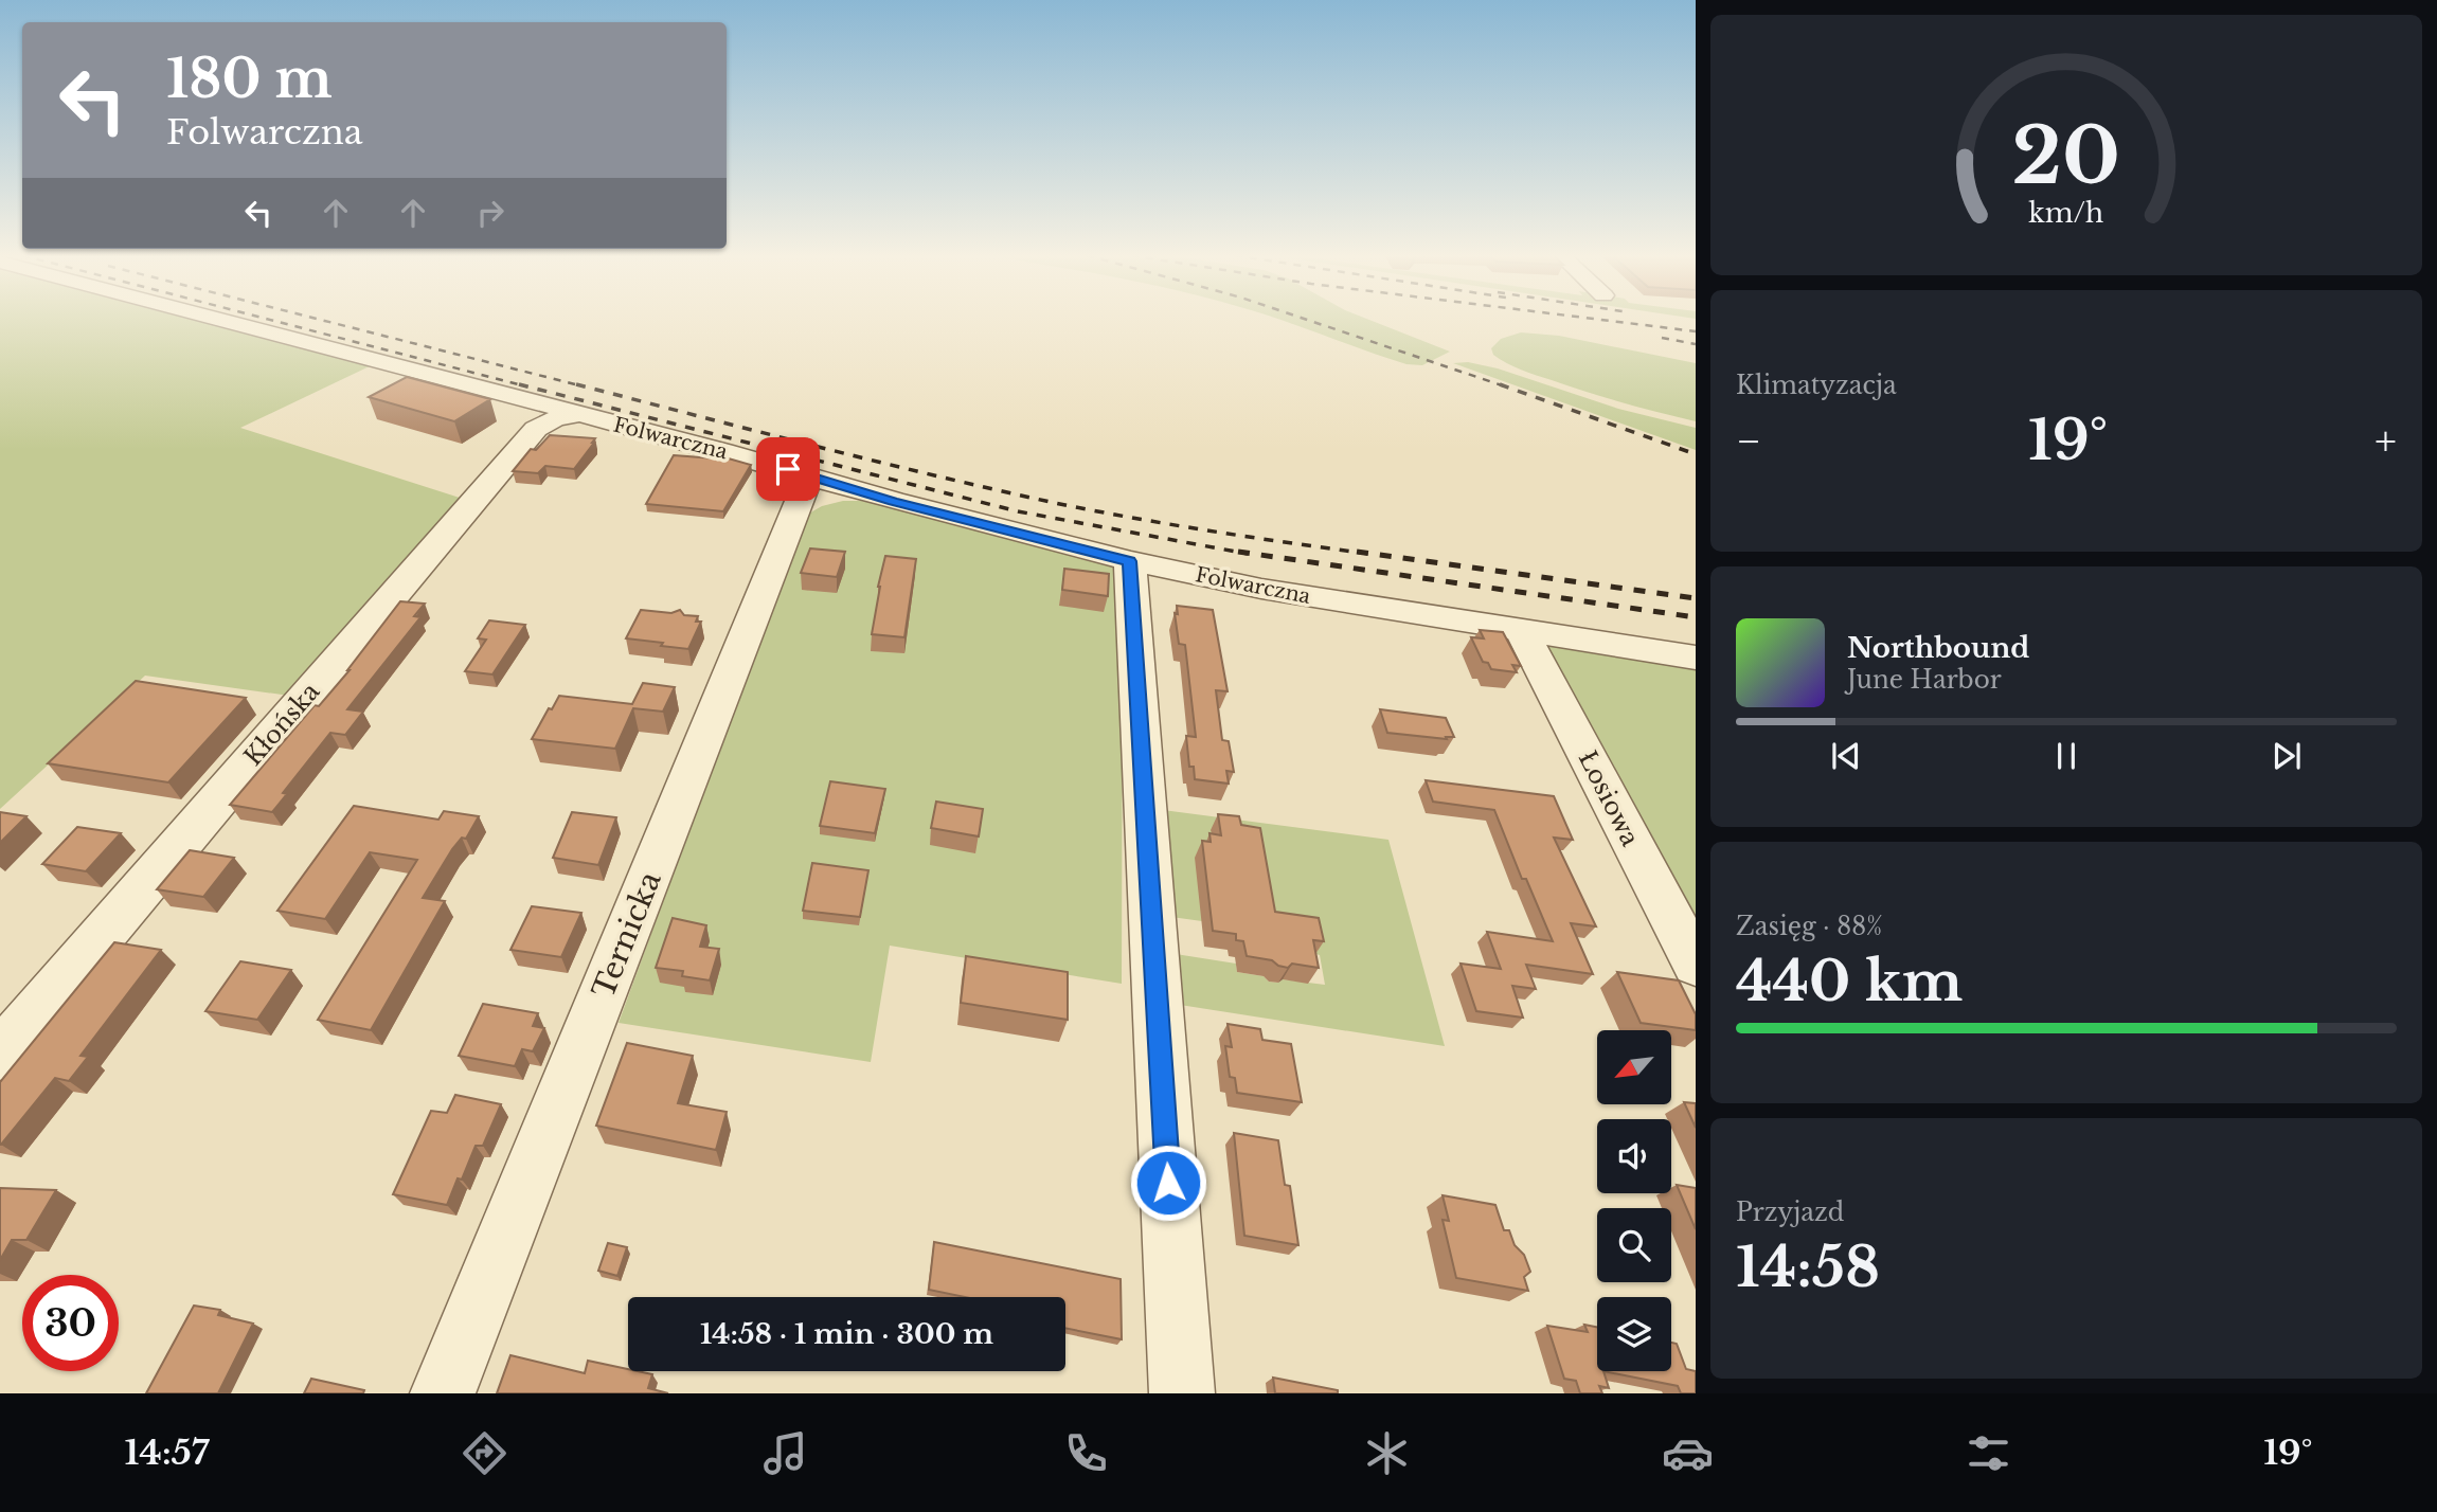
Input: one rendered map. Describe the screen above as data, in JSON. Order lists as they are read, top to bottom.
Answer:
{
  "streets": {
    "street": [
      "Folwarczna",
      "Kłońska",
      "Łosiowa",
      "Ternicka"
    ]
  },
  "crossings": [
    ["Folwarczna", "Kłońska"],
    ["Folwarczna", "Łosiowa"],
    ["Folwarczna", "Ternicka"]
  ],
  "north": "bottom left",
  "page": {
    "turn": ["180 m", "Folwarczna"],
    "tile": [
      "Klimatyzacja",
      ["Zasięg · 88%", "440 km"],
      ["Przyjazd", "14:58"]
    ],
    "heat": ["−", "19°", "+"],
    "song": ["Northbound", "June Harbor"],
    "limit": "30",
    "trip": "14:58 · 1 min · 300 m",
    "tabs": ["14:57", "19°"],
    "gauge": ["20", "km/h"]
  }
}
